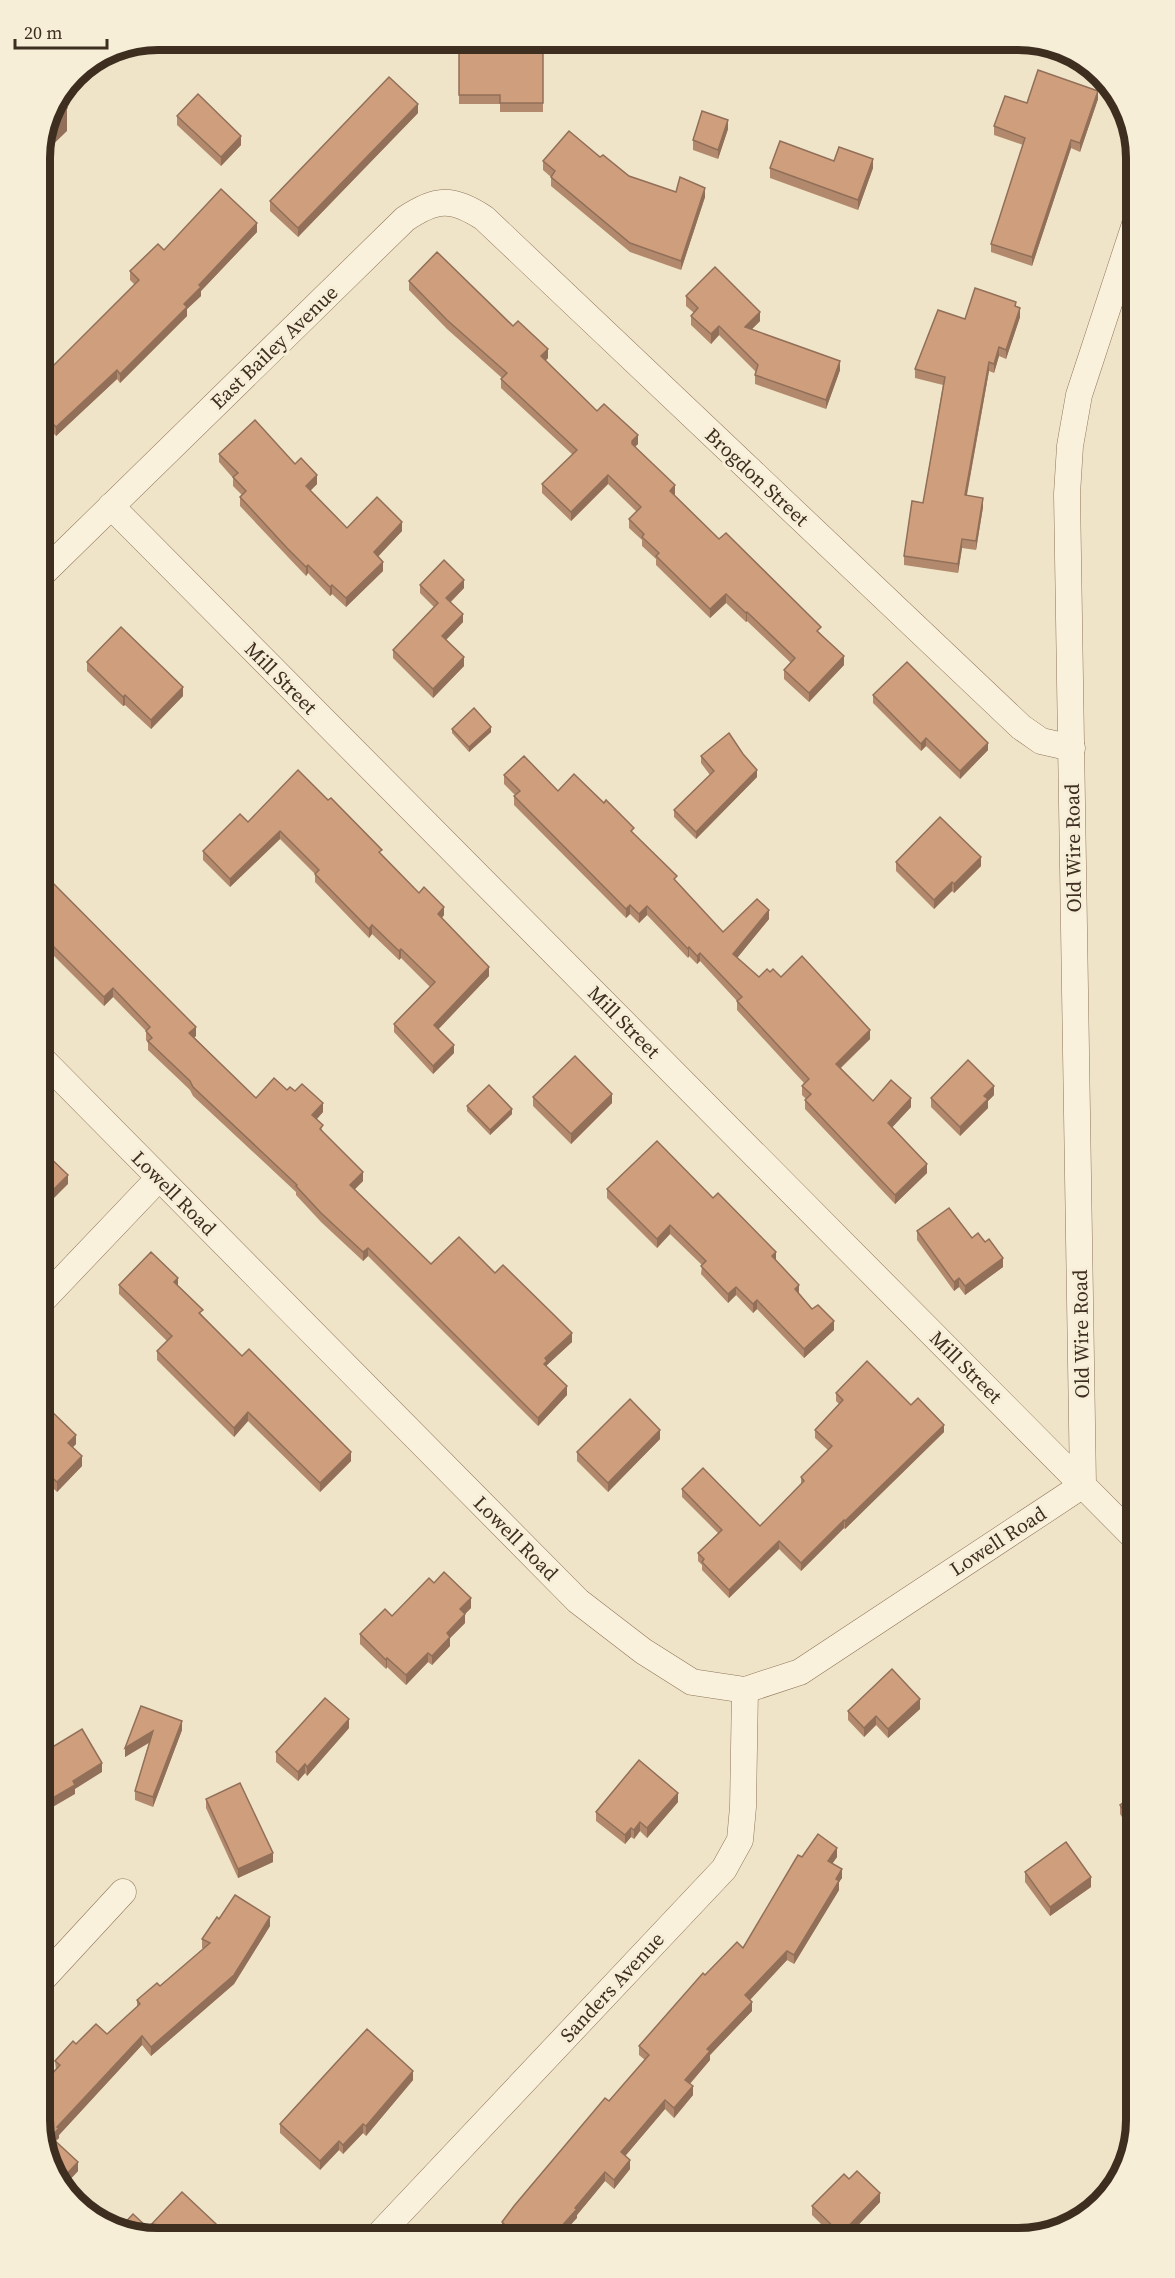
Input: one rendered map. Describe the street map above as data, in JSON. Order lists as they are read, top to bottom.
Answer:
{
  "streets": {
    "street": [
      "East Bailey Avenue",
      "Brogdon Street",
      "Mill Street",
      "Old Wire Road",
      "Lowell Road",
      "Sanders Avenue"
    ]
  },
  "crossings": [
    ["East Bailey Avenue", "Brogdon Street"],
    ["East Bailey Avenue", "Mill Street"],
    ["Brogdon Street", "Old Wire Road"],
    ["Mill Street", "Old Wire Road"],
    ["Mill Street", "Lowell Road"],
    ["Old Wire Road", "Lowell Road"],
    ["Lowell Road", "Sanders Avenue"]
  ],
  "scale_bar": "20 m"
}
